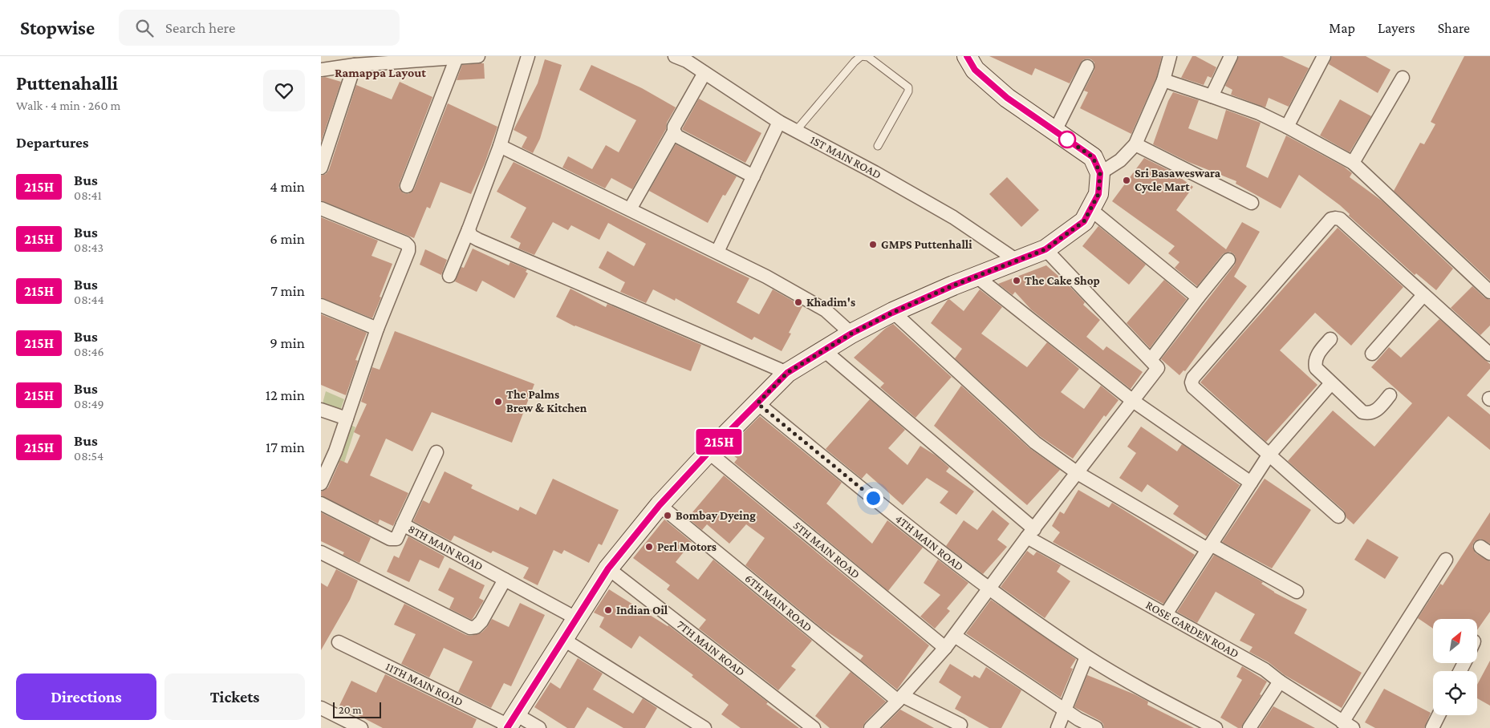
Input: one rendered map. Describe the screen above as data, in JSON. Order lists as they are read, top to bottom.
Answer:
{
  "streets": {
    "street": [
      "1ST MAIN ROAD",
      "4TH MAIN ROAD",
      "8TH MAIN ROAD",
      "5TH MAIN ROAD",
      "6TH MAIN ROAD",
      "ROSE GARDEN ROAD",
      "7TH MAIN ROAD",
      "11TH MAIN ROAD"
    ]
  },
  "districts": ["Ramappa Layout"],
  "places": [
    "Sri Basaweswara Cycle Mart",
    "GMPS Puttenhalli",
    "The Cake Shop",
    "Khadim's",
    "The Palms Brew & Kitchen",
    "Bombay Dyeing",
    "Perl Motors",
    "Indian Oil"
  ],
  "lines": ["bus line 215H"],
  "scale_bar": "20 m",
  "north": "top right",
  "page": {
    "header": "Stopwise",
    "search": "Search here",
    "nav": ["Map", "Layers", "Share"],
    "heading": [
      ["Puttenahalli", "Walk · 4 min · 260 m"],
      "Departures"
    ],
    "on_map": "215H",
    "list": [
      {
        "mark": "215H",
        "name": "Bus",
        "note": "08:41",
        "value": "4 min"
      },
      {
        "mark": "215H",
        "name": "Bus",
        "note": "08:43",
        "value": "6 min"
      },
      {
        "mark": "215H",
        "name": "Bus",
        "note": "08:44",
        "value": "7 min"
      },
      {
        "mark": "215H",
        "name": "Bus",
        "note": "08:46",
        "value": "9 min"
      },
      {
        "mark": "215H",
        "name": "Bus",
        "note": "08:49",
        "value": "12 min"
      },
      {
        "mark": "215H",
        "name": "Bus",
        "note": "08:54",
        "value": "17 min"
      }
    ],
    "buttons": ["Directions", "Tickets"],
    "scale": "20 m"
  }
}
